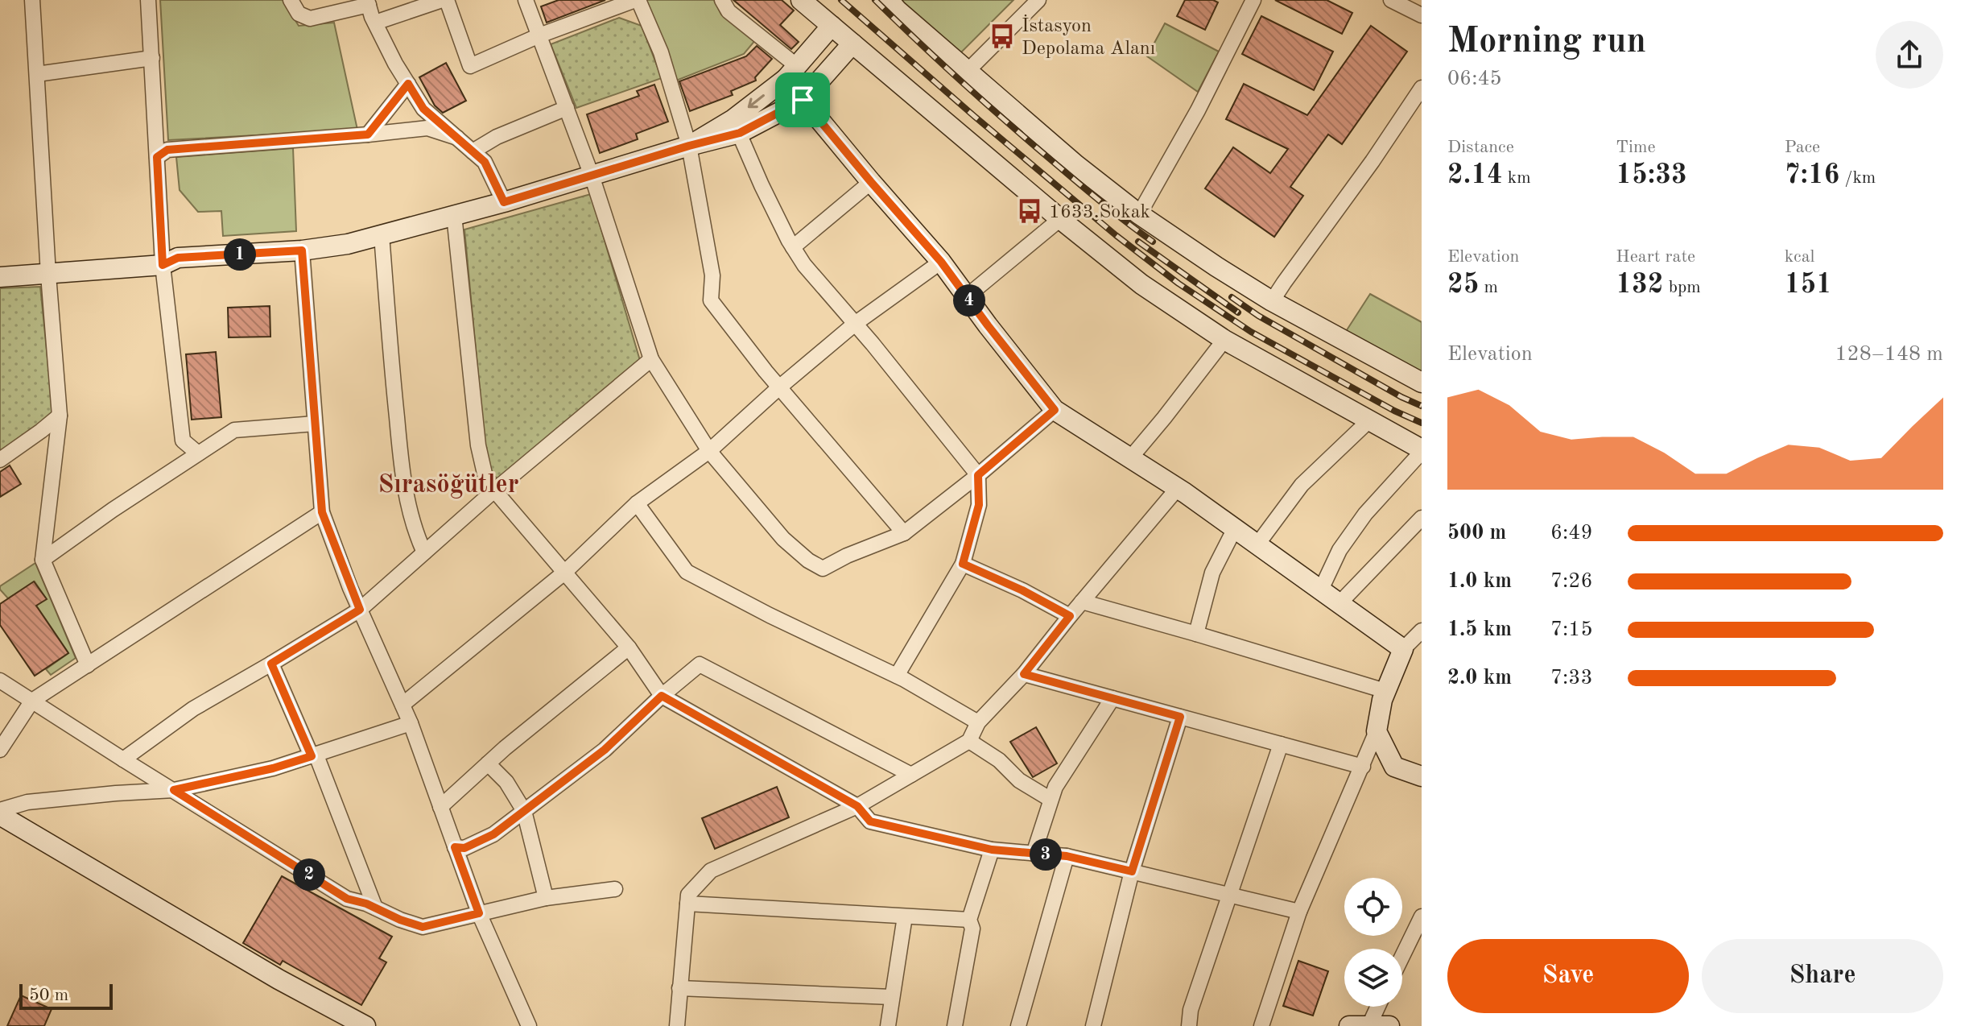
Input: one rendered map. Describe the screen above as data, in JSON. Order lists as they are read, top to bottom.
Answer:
{
  "districts": ["Sırasöğütler"],
  "places": {
    "bus stop": ["İstasyon Depolama Alanı", "1633.Sokak"]
  },
  "scale_bar": "50 m",
  "page": {
    "heading": ["Morning run", "06:45"],
    "stats": [
      ["Distance", "2.14 km"],
      ["Time", "15:33"],
      ["Pace", "7:16 /km"],
      ["Elevation", "25 m"],
      ["Heart rate", "132 bpm"],
      ["kcal", "151"]
    ],
    "pins": [
      "1",
      "4",
      "3",
      "2"
    ],
    "chart": ["Elevation", "128–148 m"],
    "list": [
      {
        "name": "500 m",
        "note": "6:49"
      },
      {
        "name": "1.0 km",
        "note": "7:26"
      },
      {
        "name": "1.5 km",
        "note": "7:15"
      },
      {
        "name": "2.0 km",
        "note": "7:33"
      }
    ],
    "buttons": ["Save", "Share"],
    "scale": "50 m"
  }
}
